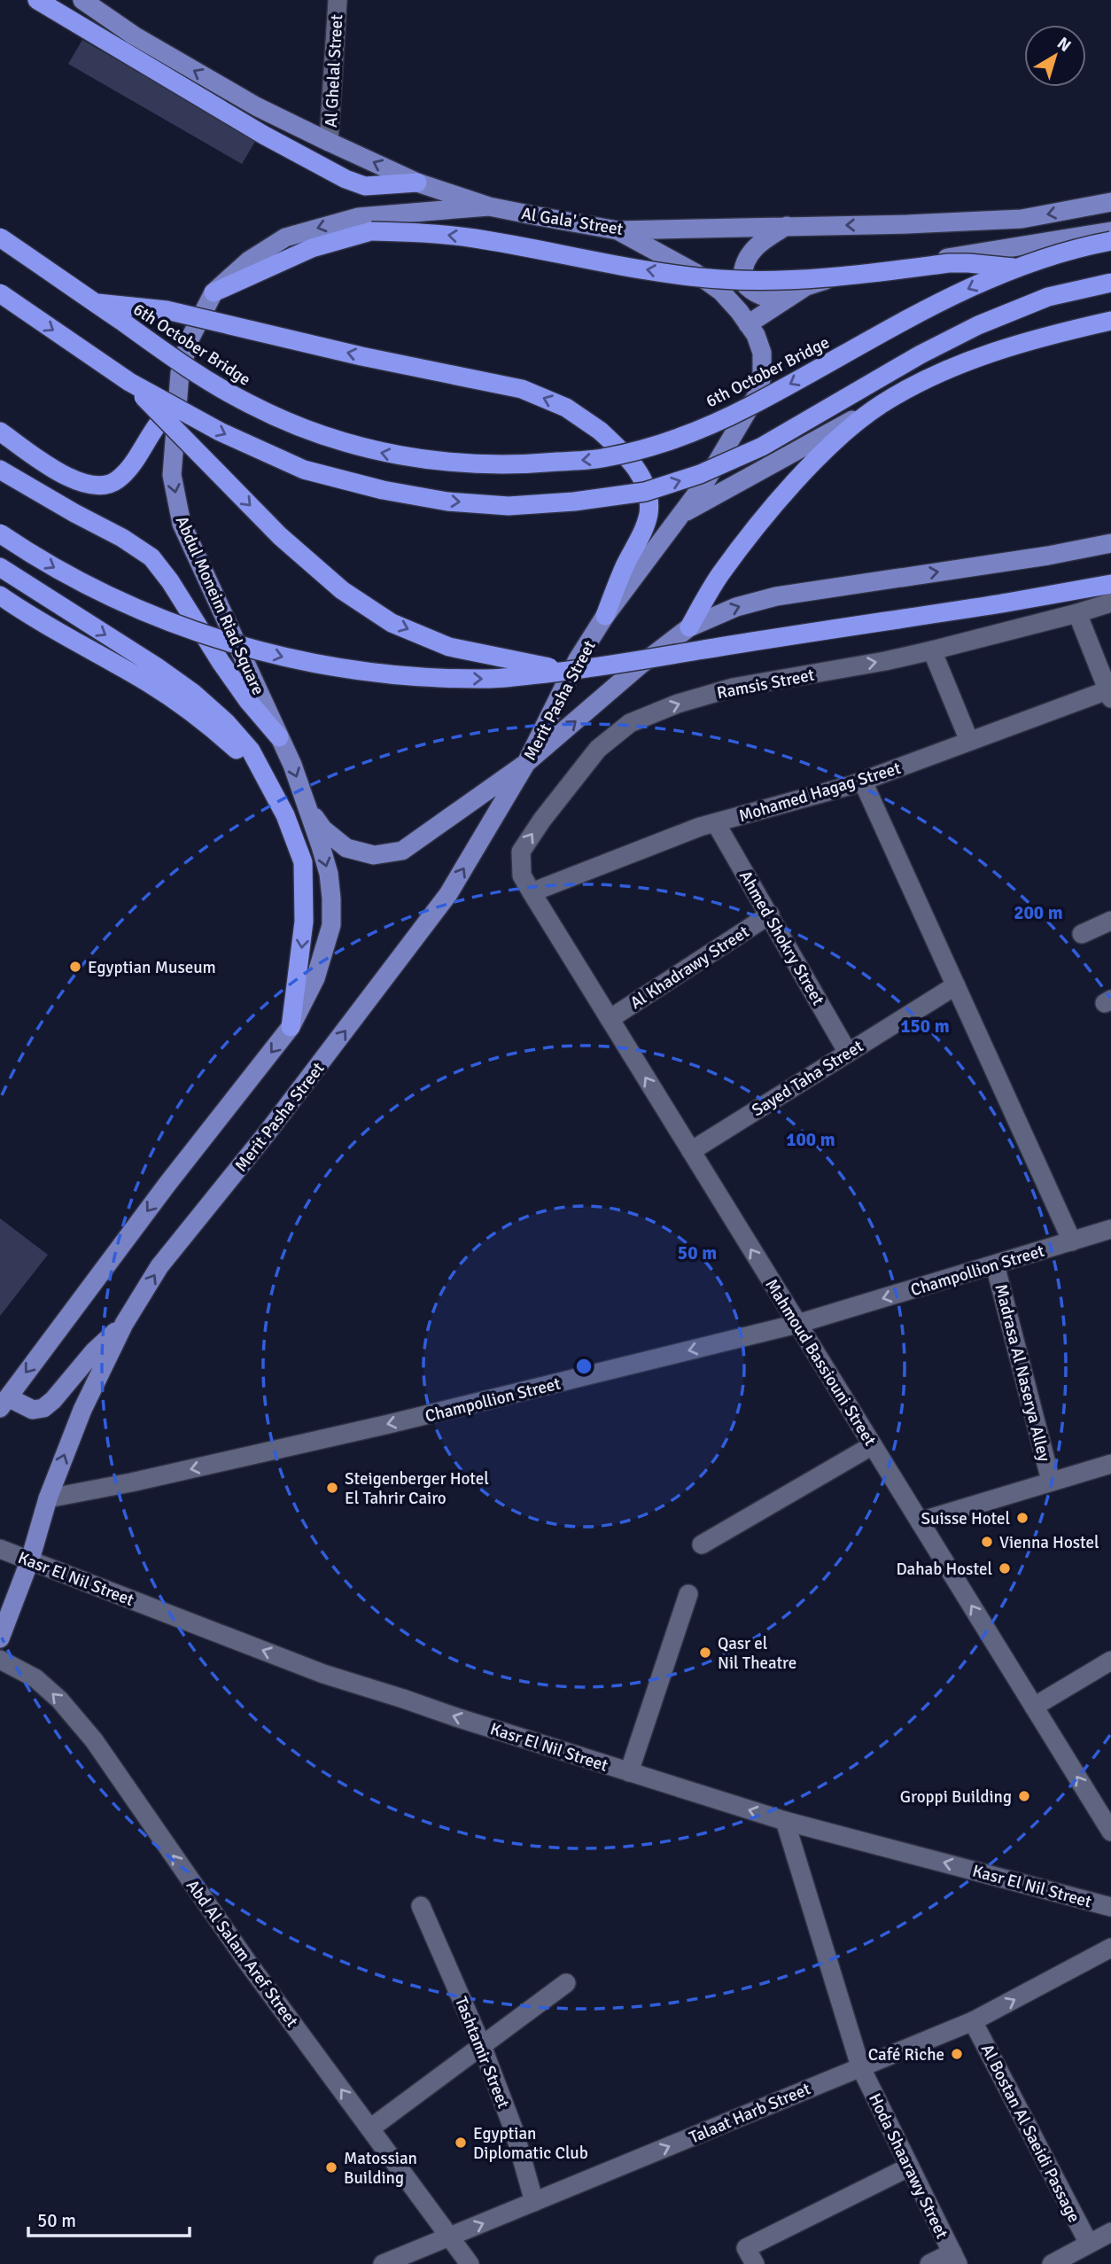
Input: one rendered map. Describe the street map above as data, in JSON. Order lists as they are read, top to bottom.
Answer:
{
  "streets": {
    "highway": ["6th October Bridge"],
    "main road": ["Al Gala' Street", "Abdul Moneim Riad Square", "Merit Pasha Street"],
    "street": [
      "Al Ghelal Street",
      "Ramsis Street",
      "Mohamed Hagag Street",
      "Ahmed Shokry Street",
      "Al Khadrawy Street",
      "Sayed Taha Street",
      "Champollion Street",
      "Mahmoud Bassiouni Street",
      "Madrasa Al Naserya Alley",
      "Kasr El Nil Street",
      "Abd Al Salam Aref Street",
      "Tashtamir Street",
      "Talaat Harb Street",
      "Al Bostan Al Saeidi Passage",
      "Hoda Shaarawy Street"
    ]
  },
  "crossings": [
    ["Al Ghelal Street", "Al Gala' Street"],
    ["Al Gala' Street", "Abdul Moneim Riad Square"],
    ["Al Gala' Street", "Merit Pasha Street"],
    ["Ramsis Street", "Mohamed Hagag Street"],
    ["Ramsis Street", "Mahmoud Bassiouni Street"],
    ["Merit Pasha Street", "Champollion Street"],
    ["Merit Pasha Street", "Kasr El Nil Street"],
    ["Mohamed Hagag Street", "Ahmed Shokry Street"],
    ["Mohamed Hagag Street", "Mahmoud Bassiouni Street"],
    ["Ahmed Shokry Street", "Al Khadrawy Street"],
    ["Ahmed Shokry Street", "Sayed Taha Street"],
    ["Al Khadrawy Street", "Mahmoud Bassiouni Street"],
    ["Sayed Taha Street", "Mahmoud Bassiouni Street"],
    ["Champollion Street", "Mahmoud Bassiouni Street"],
    ["Champollion Street", "Madrasa Al Naserya Alley"],
    ["Kasr El Nil Street", "Hoda Shaarawy Street"],
    ["Abd Al Salam Aref Street", "Talaat Harb Street"],
    ["Tashtamir Street", "Talaat Harb Street"],
    ["Talaat Harb Street", "Al Bostan Al Saeidi Passage"],
    ["Talaat Harb Street", "Hoda Shaarawy Street"]
  ],
  "one_way": [
    "Al Gala' Street",
    "Ramsis Street",
    "Champollion Street",
    "Mahmoud Bassiouni Street",
    "Kasr El Nil Street",
    "Abd Al Salam Aref Street"
  ],
  "places": [
    "Egyptian Museum",
    "Steigenberger Hotel El Tahrir Cairo",
    "Suisse Hotel",
    "Vienna Hostel",
    "Dahab Hostel",
    "Qasr el Nil Theatre",
    "Groppi Building",
    "Café Riche",
    "Egyptian Diplomatic Club",
    "Matossian Building"
  ],
  "scale_bar": "50 m",
  "north": "top right",
  "rings": [
    "200 m",
    "150 m",
    "100 m",
    "50 m"
  ]
}
